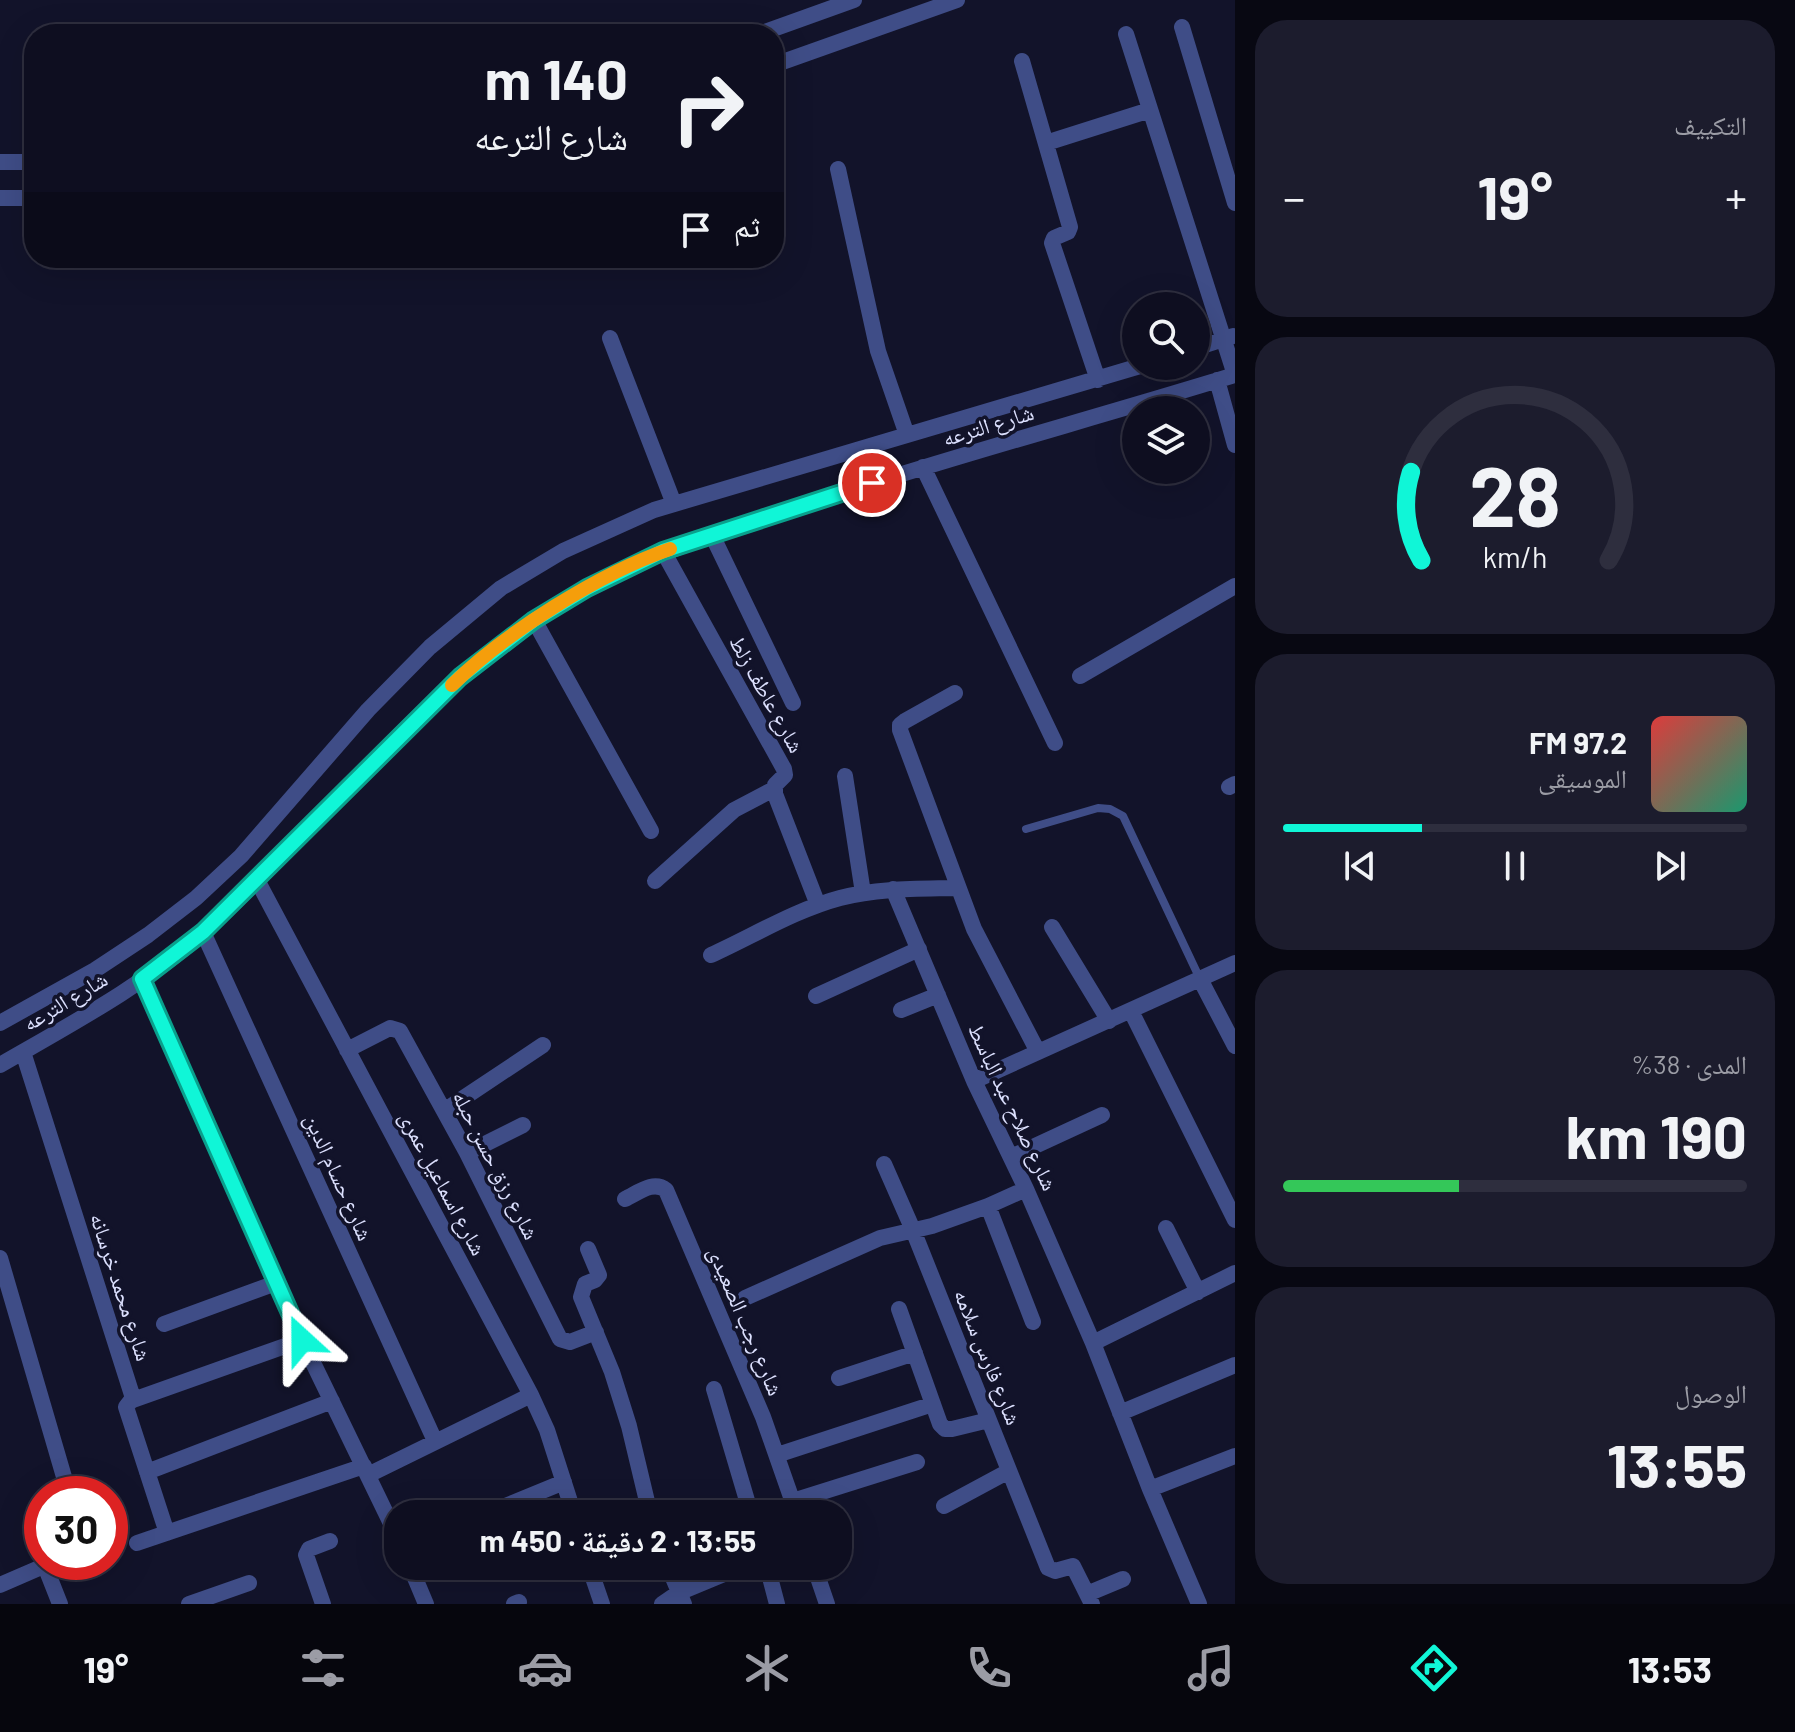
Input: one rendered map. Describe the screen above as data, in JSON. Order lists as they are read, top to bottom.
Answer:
{
  "streets": {
    "street": [
      "شارع الترعه",
      "شارع عاطف زلط",
      "شارع صلاح عبد الباسط",
      "شارع رزق حسن حبله",
      "شارع حسام الدين",
      "شارع اسماعيل عمرى",
      "شارع محمد خرسانه",
      "شارع رجب الصعيدى",
      "شارع فارس سلامه"
    ]
  },
  "crossings": [
    ["شارع الترعه", "شارع عاطف زلط"],
    ["شارع الترعه", "شارع حسام الدين"],
    ["شارع الترعه", "شارع اسماعيل عمرى"],
    ["شارع الترعه", "شارع محمد خرسانه"],
    ["شارع رزق حسن حبله", "شارع اسماعيل عمرى"]
  ],
  "page": {
    "tile": [
      "التكييف",
      ["المدى · 38%", "190 km"],
      ["الوصول", "13:55"]
    ],
    "turn": ["140 m", "شارع الترعه"],
    "heat": ["−", "19°", "+"],
    "then": "ثم",
    "song": ["97.2 FM", "الموسيقى"],
    "limit": "30",
    "trip": "13:55 · 2 دقيقة · 450 m",
    "tabs": ["13:53", "19°"],
    "gauge": ["28", "km/h"]
  }
}
